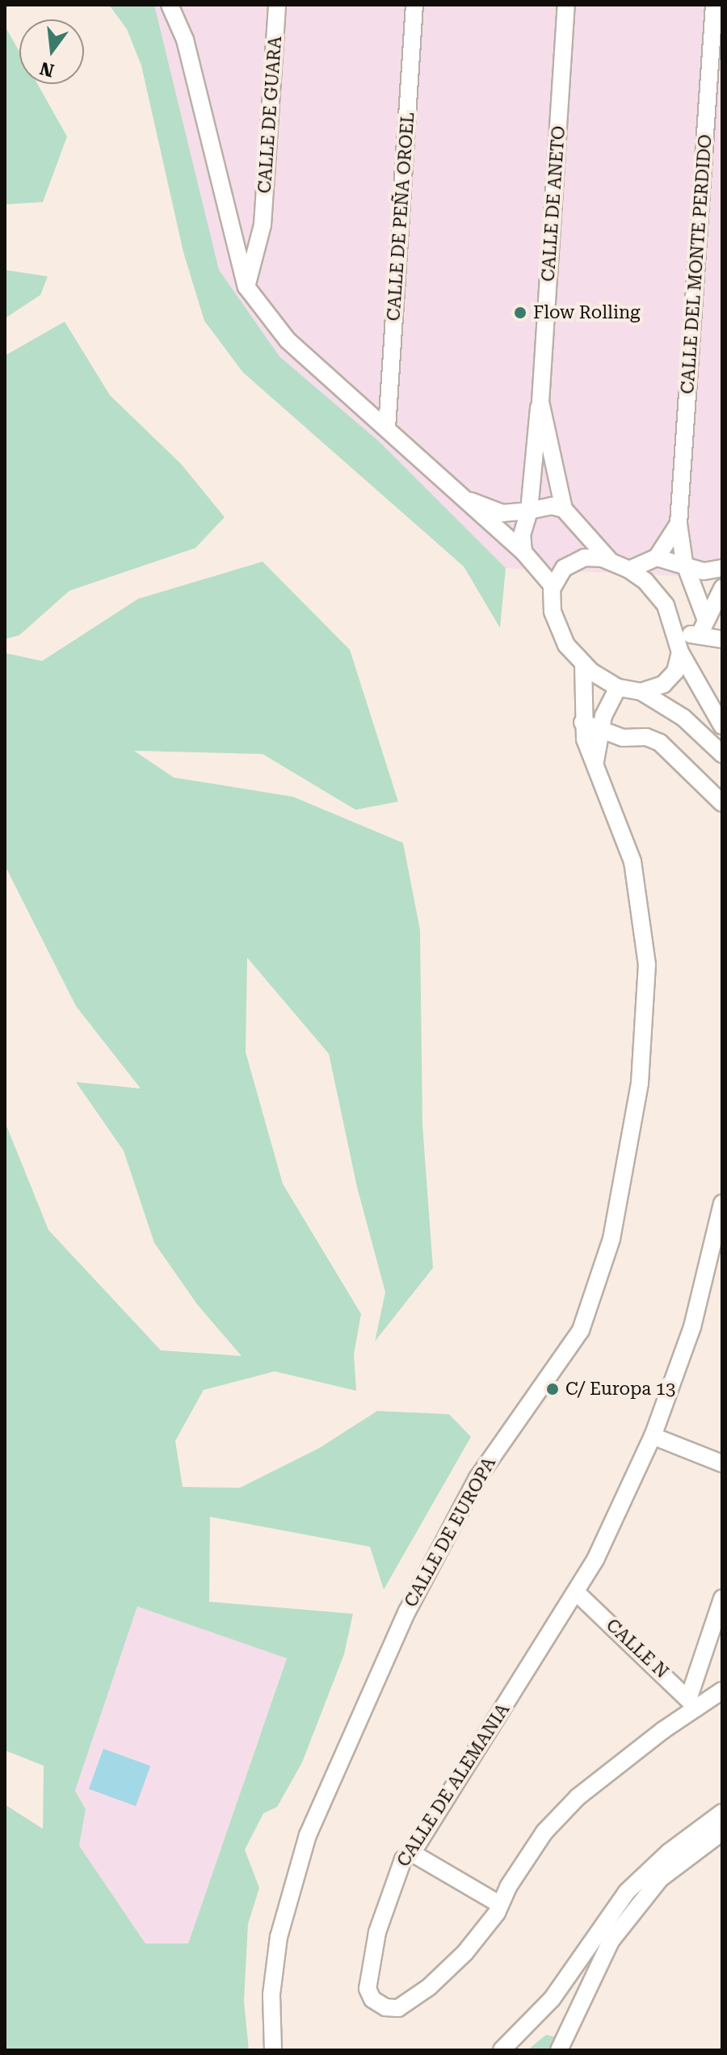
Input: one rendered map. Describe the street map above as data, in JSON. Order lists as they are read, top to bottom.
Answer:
{
  "streets": {
    "street": [
      "CALLE DE GUARA",
      "CALLE DE ANETO",
      "CALLE DE PEÑA OROEL",
      "CALLE DEL MONTE PERDIDO",
      "CALLE DE EUROPA",
      "CALLE N",
      "CALLE DE ALEMANIA"
    ]
  },
  "crossings": [
    ["CALLE N", "CALLE DE ALEMANIA"]
  ],
  "places": ["Flow Rolling", "C/ Europa 13"],
  "north": "bottom"
}
